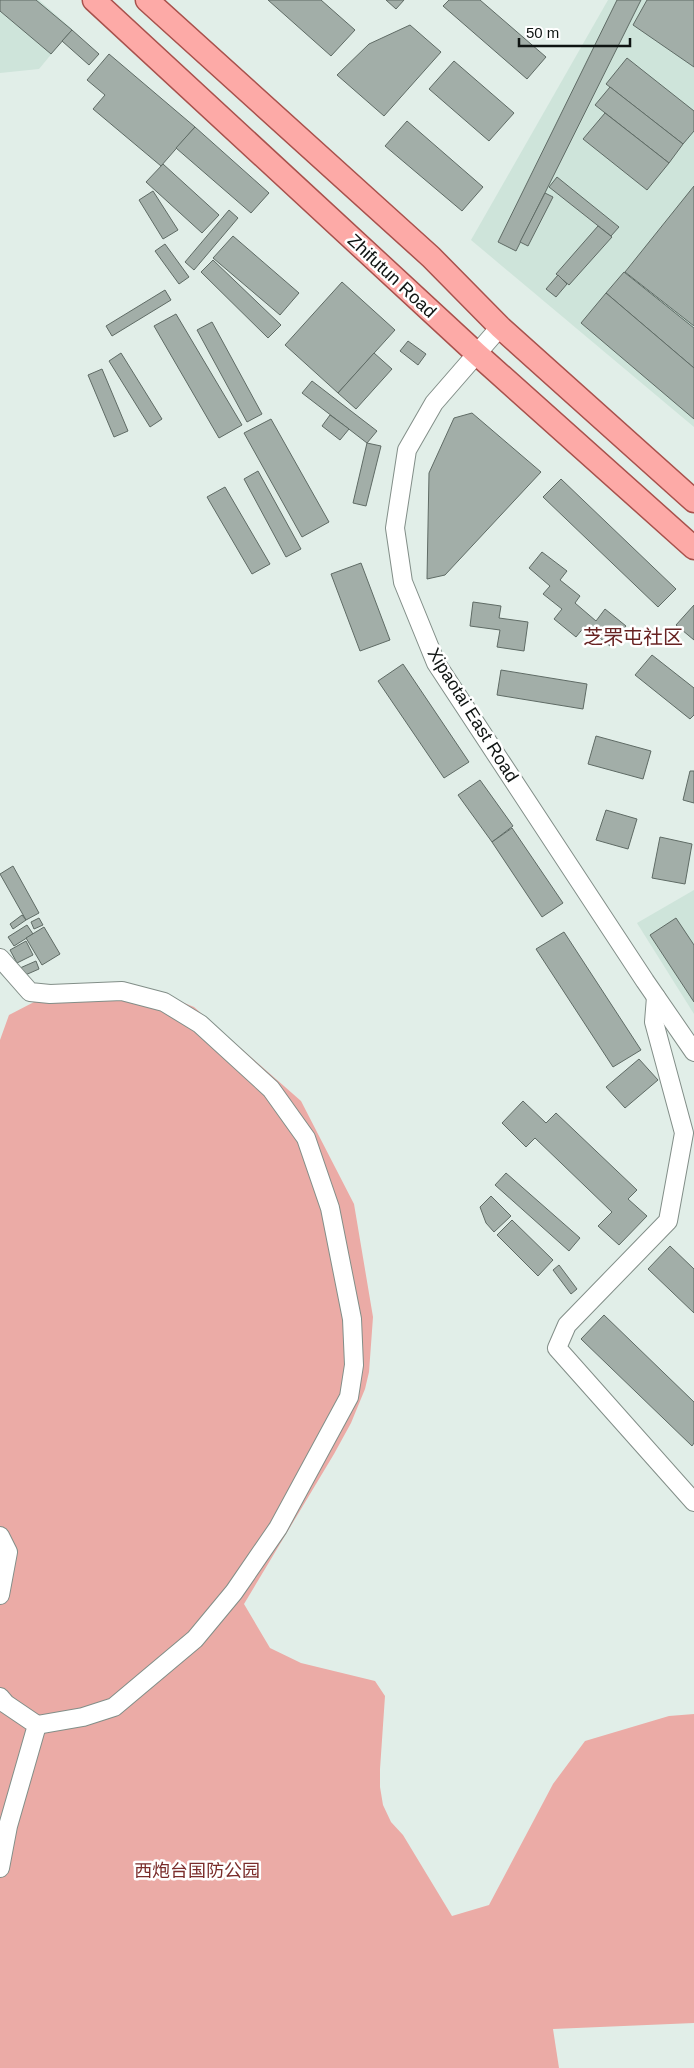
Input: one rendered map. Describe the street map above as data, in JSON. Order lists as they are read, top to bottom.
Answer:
{
  "streets": {
    "main road": ["Zhifutun Road"],
    "street": ["Xipaotai East Road"]
  },
  "crossings": [
    ["Zhifutun Road", "Xipaotai East Road"]
  ],
  "districts": ["芝罘屯社区"],
  "parks": ["西炮台国防公园"],
  "scale_bar": "50 m"
}
